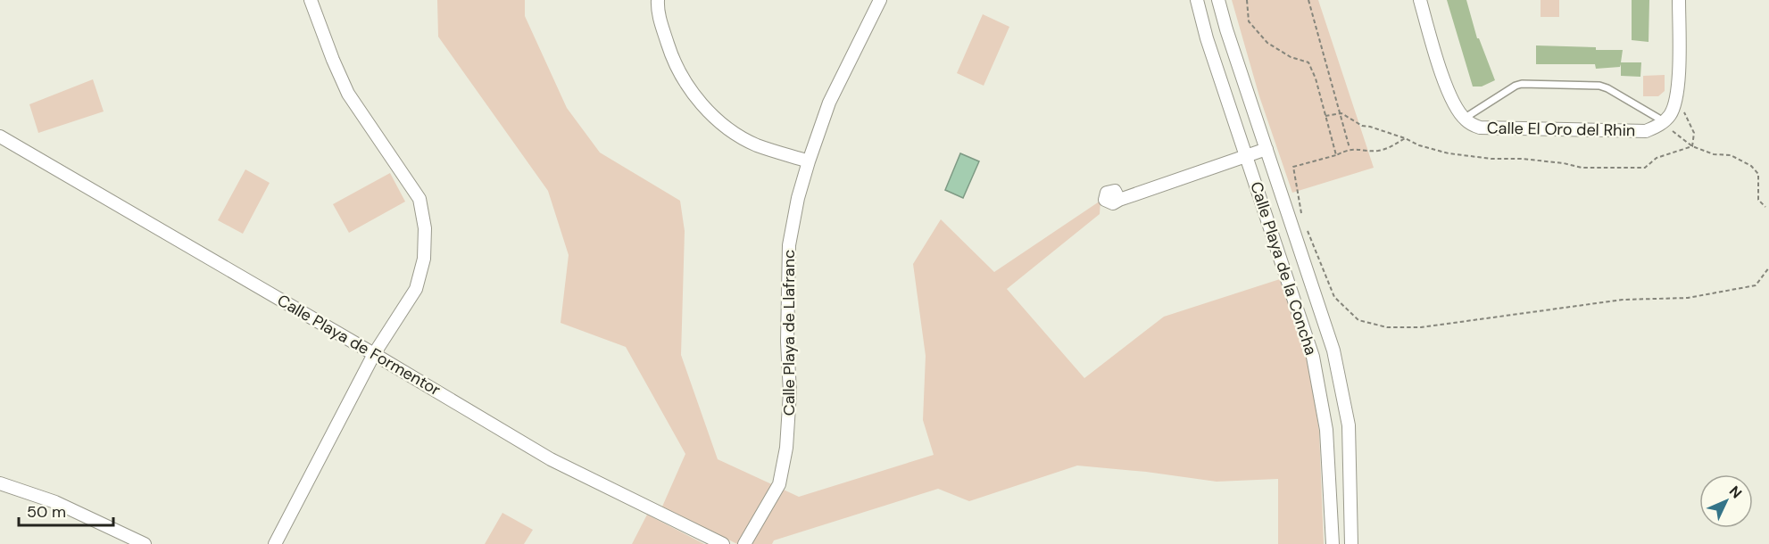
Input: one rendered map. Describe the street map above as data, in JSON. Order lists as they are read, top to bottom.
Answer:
{
  "streets": {
    "street": [
      "Calle El Oro del Rhin",
      "Calle Playa de la Concha",
      "Calle Playa de Llafranc",
      "Calle Playa de Formentor"
    ]
  },
  "scale_bar": "50 m",
  "north": "top right"
}
